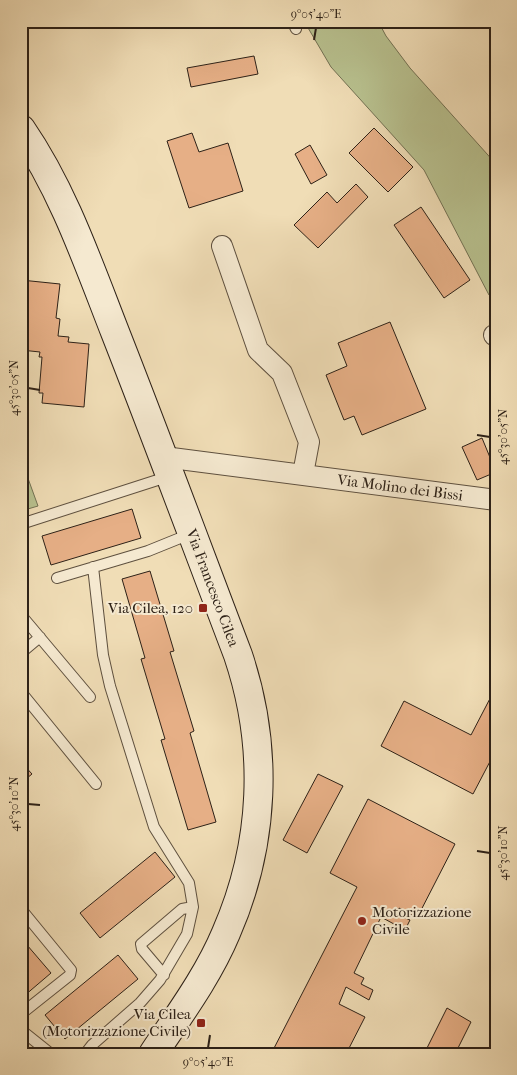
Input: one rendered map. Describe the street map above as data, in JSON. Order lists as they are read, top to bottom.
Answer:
{
  "streets": {
    "street": ["Via Molino dei Bissi", "Via Francesco Cilea"]
  },
  "crossings": [
    ["Via Molino dei Bissi", "Via Francesco Cilea"]
  ],
  "places": {
    "transit": ["Via Cilea, 120", "Via Cilea (Motorizzazione Civile)"],
    "other": ["Motorizzazione Civile"]
  },
  "coordinates": ["9°05'40\"E", "45°30'05\"N", "45°30'10\"N"]
}
